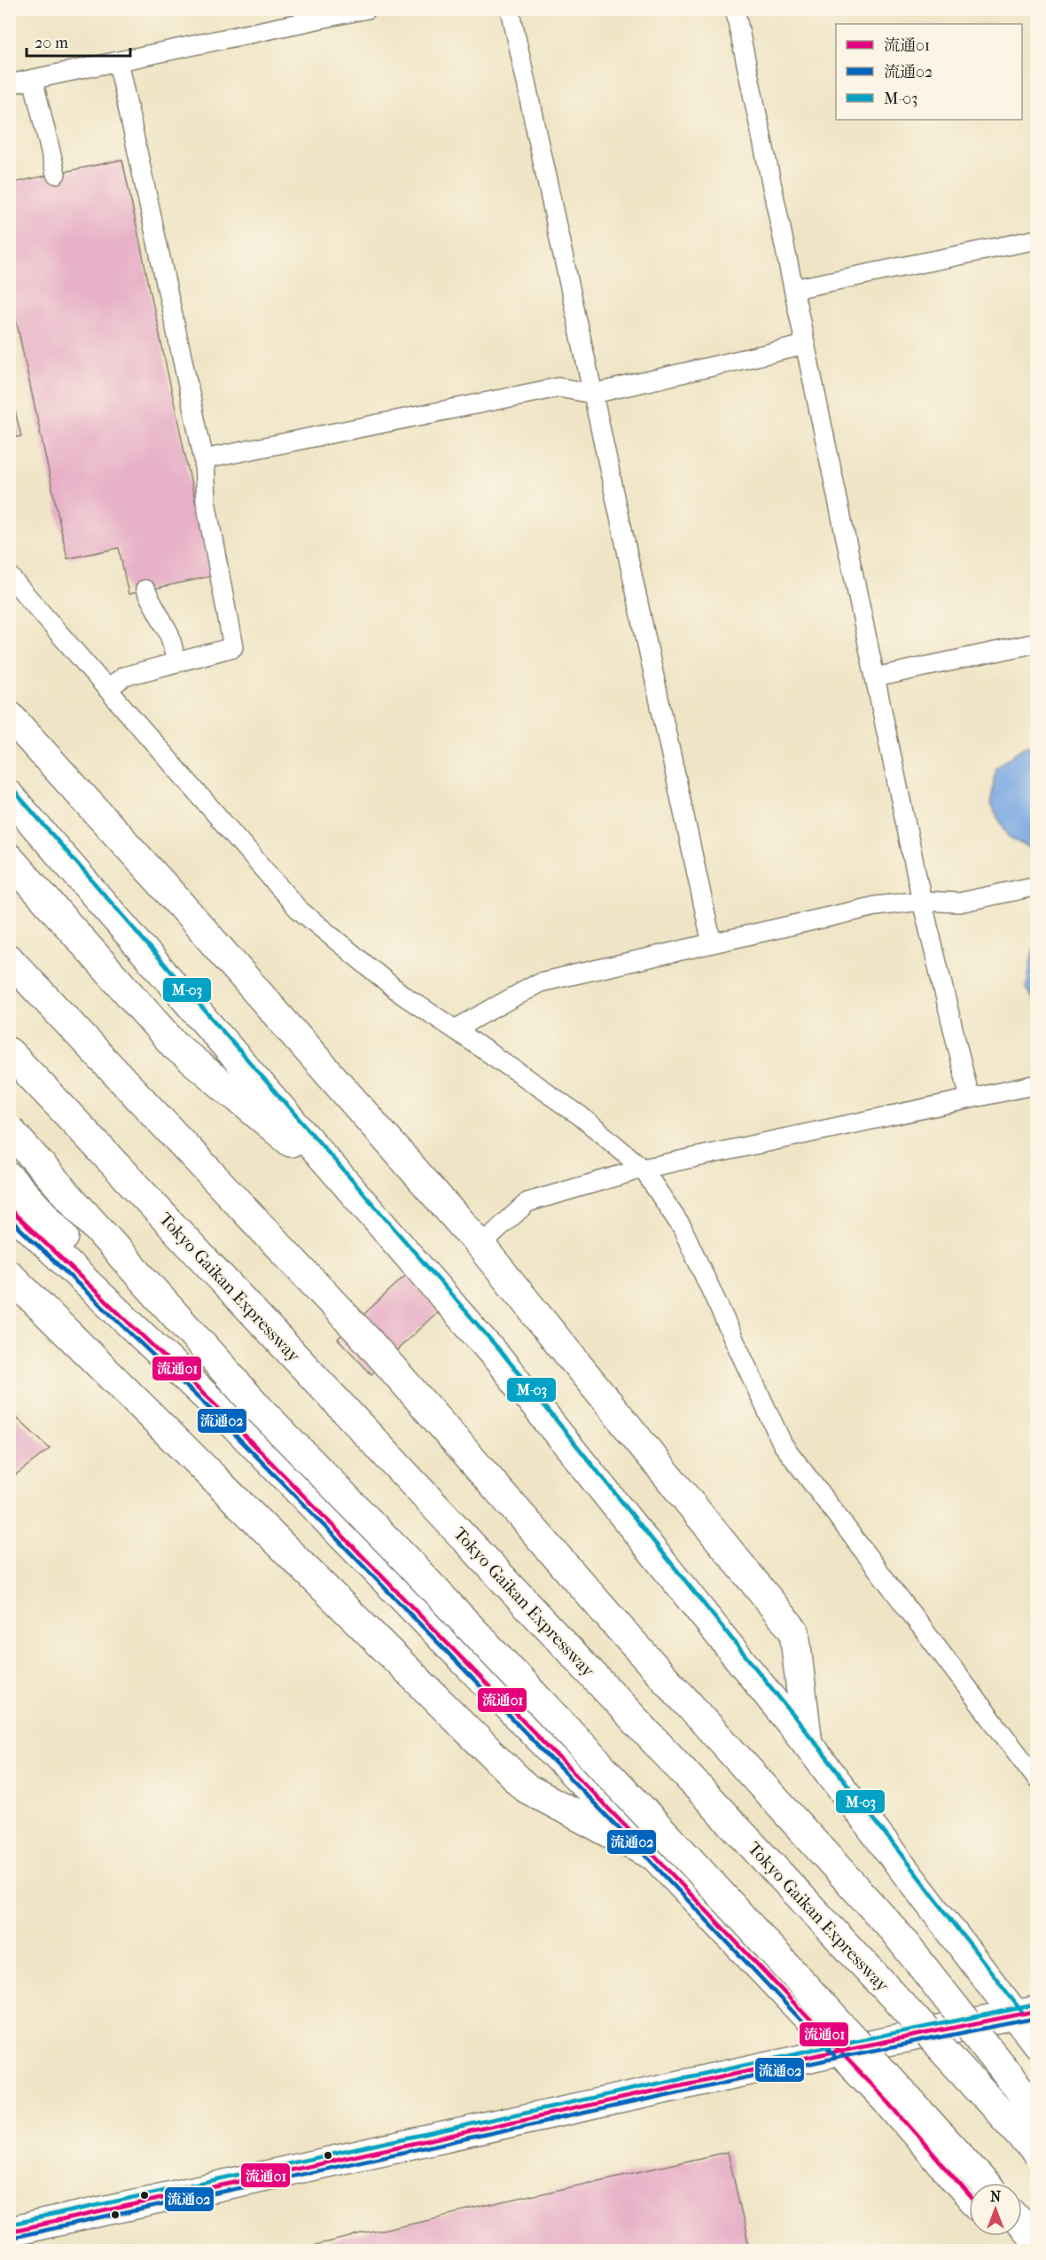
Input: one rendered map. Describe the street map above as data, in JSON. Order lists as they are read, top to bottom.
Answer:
{
  "streets": {
    "main road": ["Tokyo Gaikan Expressway"]
  },
  "lines": ["transit line M-03", "transit line 流通01", "transit line 流通02"],
  "legend": ["流通01", "流通02", "M-03"],
  "scale_bar": "20 m",
  "north": "top"
}
